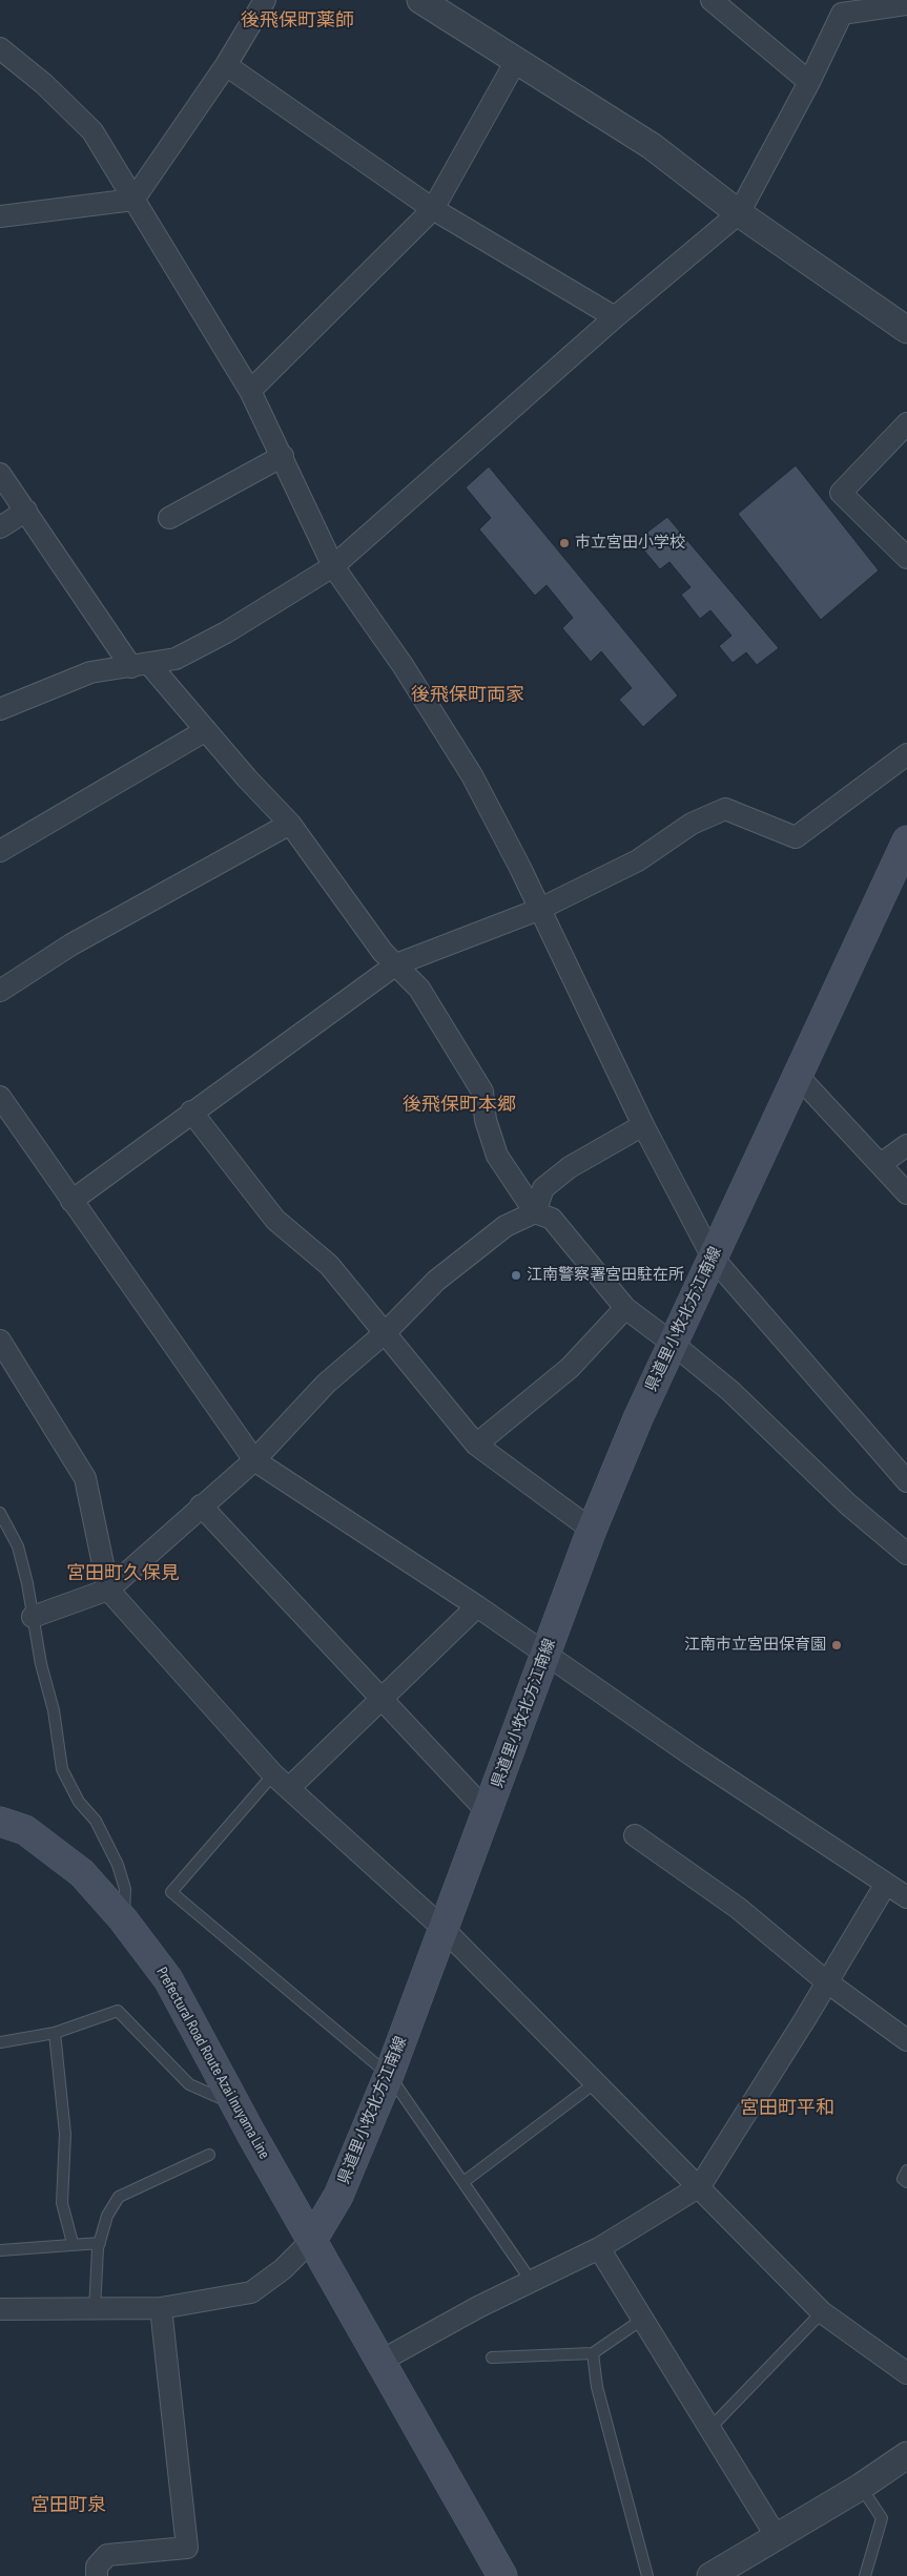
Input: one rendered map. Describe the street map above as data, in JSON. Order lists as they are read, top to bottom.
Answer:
{
  "streets": {
    "main road": ["県道里小牧北方江南線", "Prefectural Road Route Azai Inuyama Line"]
  },
  "crossings": [
    ["県道里小牧北方江南線", "Prefectural Road Route Azai Inuyama Line"]
  ],
  "districts": [
    "後飛保町薬師",
    "後飛保町両家",
    "後飛保町本郷",
    "宮田町久保見",
    "宮田町平和",
    "宮田町泉"
  ],
  "places": ["市立宮田小学校", "江南警察署宮田駐在所", "江南市立宮田保育園"]
}
